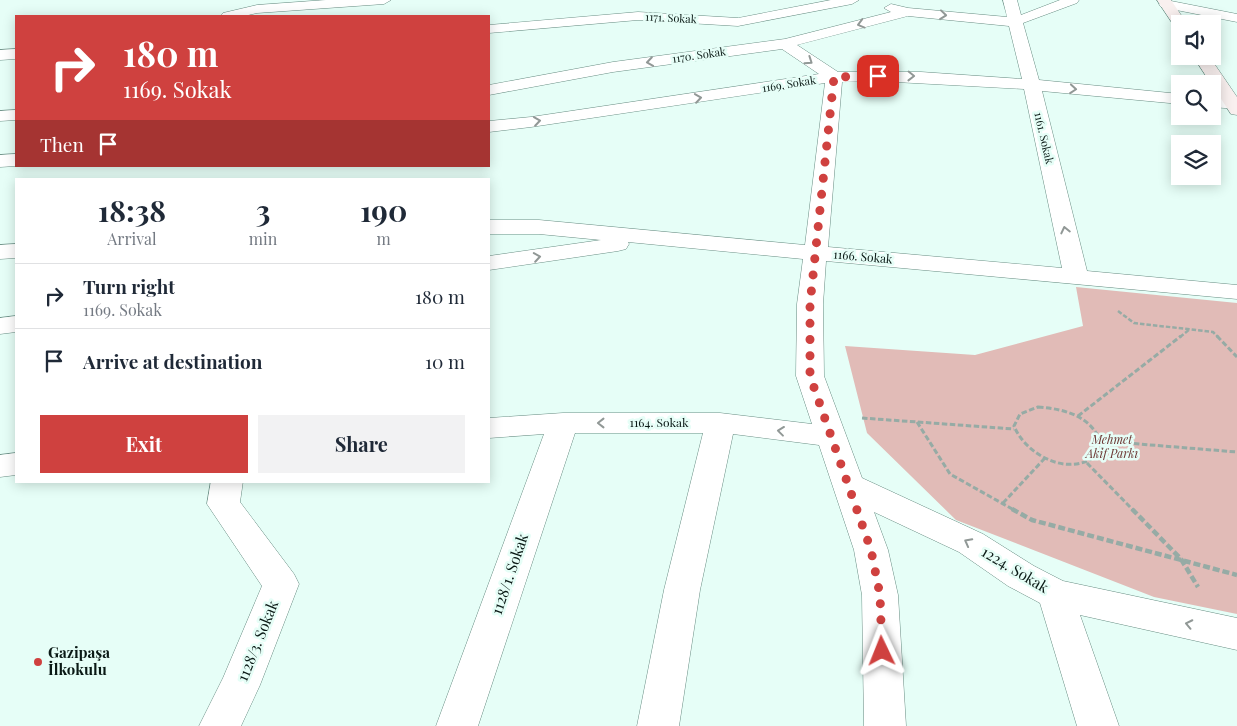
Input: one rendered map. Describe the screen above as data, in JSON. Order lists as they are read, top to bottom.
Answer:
{
  "streets": {
    "street": [
      "1171. Sokak",
      "1170. Sokak",
      "1169. Sokak",
      "1161. Sokak",
      "1166. Sokak",
      "1164. Sokak",
      "1224. Sokak",
      "1128/1. Sokak",
      "1128/3. Sokak"
    ]
  },
  "crossings": [
    ["1169. Sokak", "1161. Sokak"],
    ["1161. Sokak", "1166. Sokak"],
    ["1164. Sokak", "1128/1. Sokak"]
  ],
  "one_way": ["1224. Sokak"],
  "parks": ["Mehmet Akif Parkı"],
  "places": ["Gazipaşa İlkokulu"],
  "page": {
    "turn": ["180 m", "1169. Sokak"],
    "then": "Then",
    "eta": [
      "18:38",
      "Arrival",
      "3",
      "min",
      "190",
      "m"
    ],
    "list": [
      {
        "name": "Turn right",
        "note": "1169. Sokak",
        "value": "180 m"
      },
      {
        "name": "Arrive at destination",
        "value": "10 m"
      }
    ],
    "buttons": ["Exit", "Share"]
  }
}
